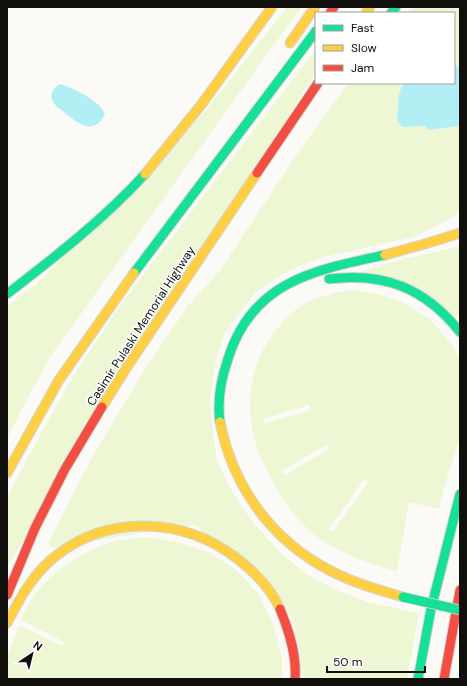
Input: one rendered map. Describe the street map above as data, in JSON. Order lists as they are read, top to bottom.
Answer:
{
  "streets": {
    "highway": ["Casimir Pulaski Memorial Highway"]
  },
  "legend": ["Fast", "Slow", "Jam"],
  "scale_bar": "50 m",
  "north": "top right"
}
